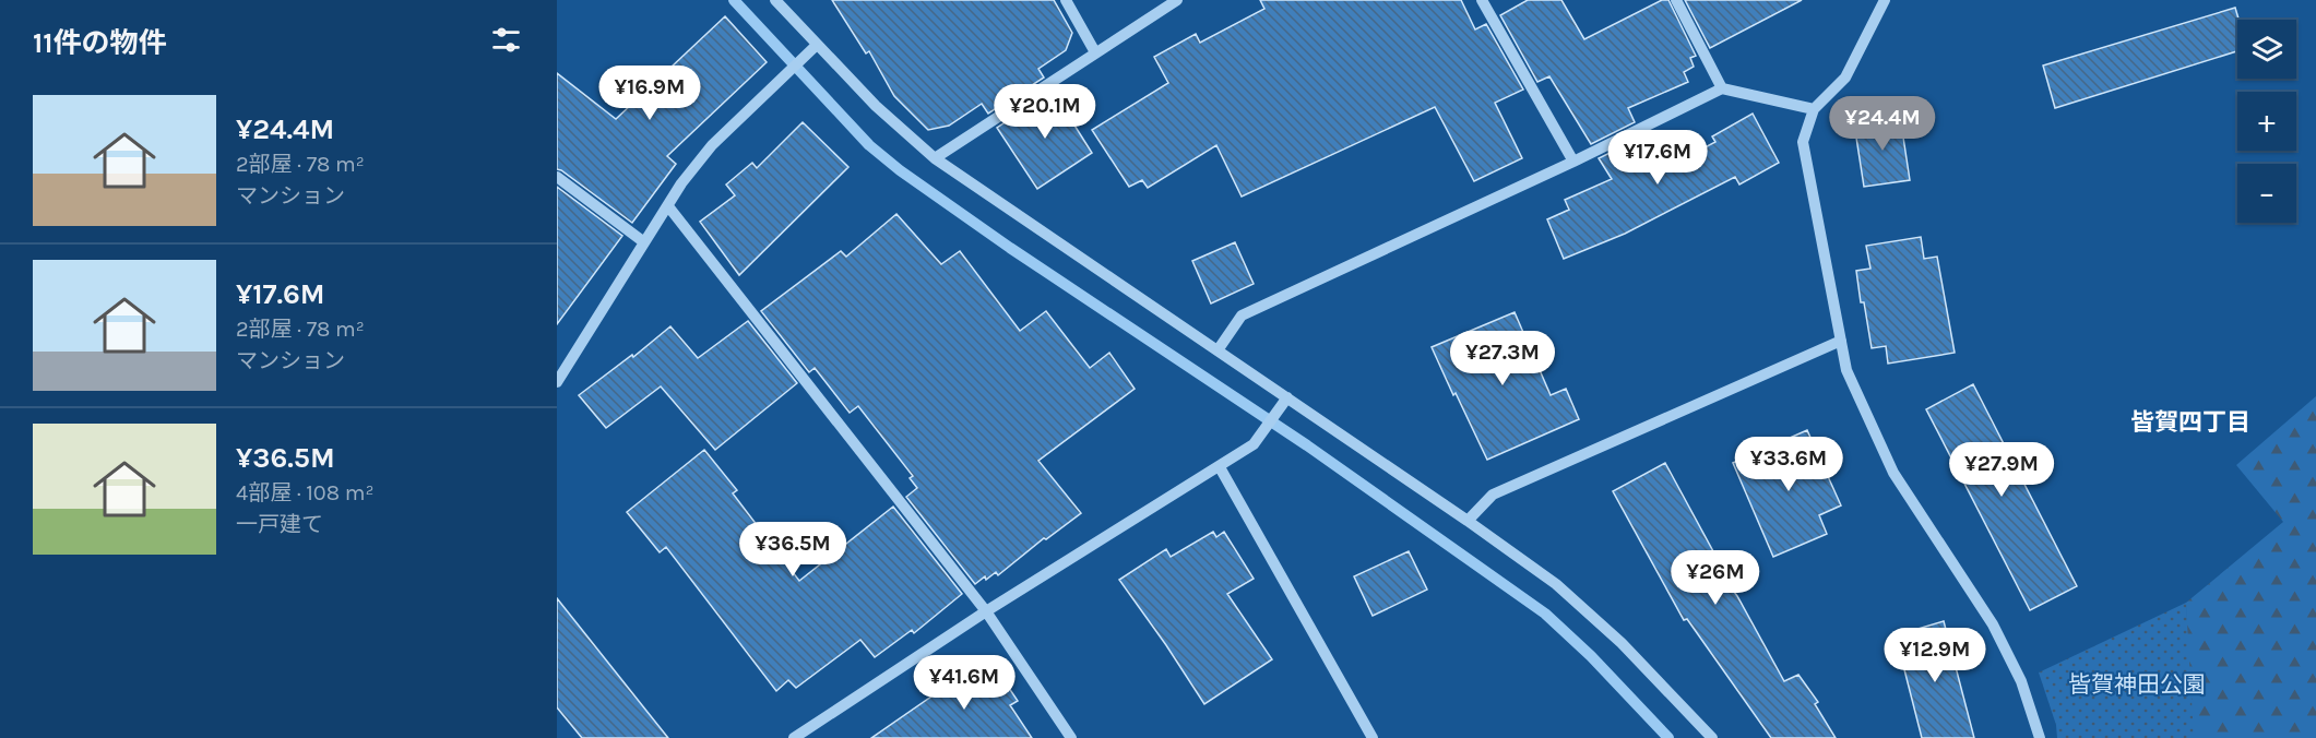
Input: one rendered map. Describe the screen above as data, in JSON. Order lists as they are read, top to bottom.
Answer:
{
  "districts": ["皆賀四丁目"],
  "parks": ["皆賀神田公園"],
  "page": {
    "heading": "11件の物件",
    "map_buttons": ["+", "−"],
    "price": [
      "¥16.9M",
      "¥20.1M",
      "¥24.4M",
      "¥17.6M",
      "¥27.3M",
      "¥33.6M",
      "¥27.9M",
      "¥36.5M",
      "¥26M",
      "¥12.9M",
      "¥41.6M"
    ],
    "list": [
      {
        "name": "¥24.4M",
        "note": "2部屋 · 78 m² · マンション"
      },
      {
        "name": "¥17.6M",
        "note": "2部屋 · 78 m² · マンション"
      },
      {
        "name": "¥36.5M",
        "note": "4部屋 · 108 m² · 一戸建て"
      }
    ]
  }
}
